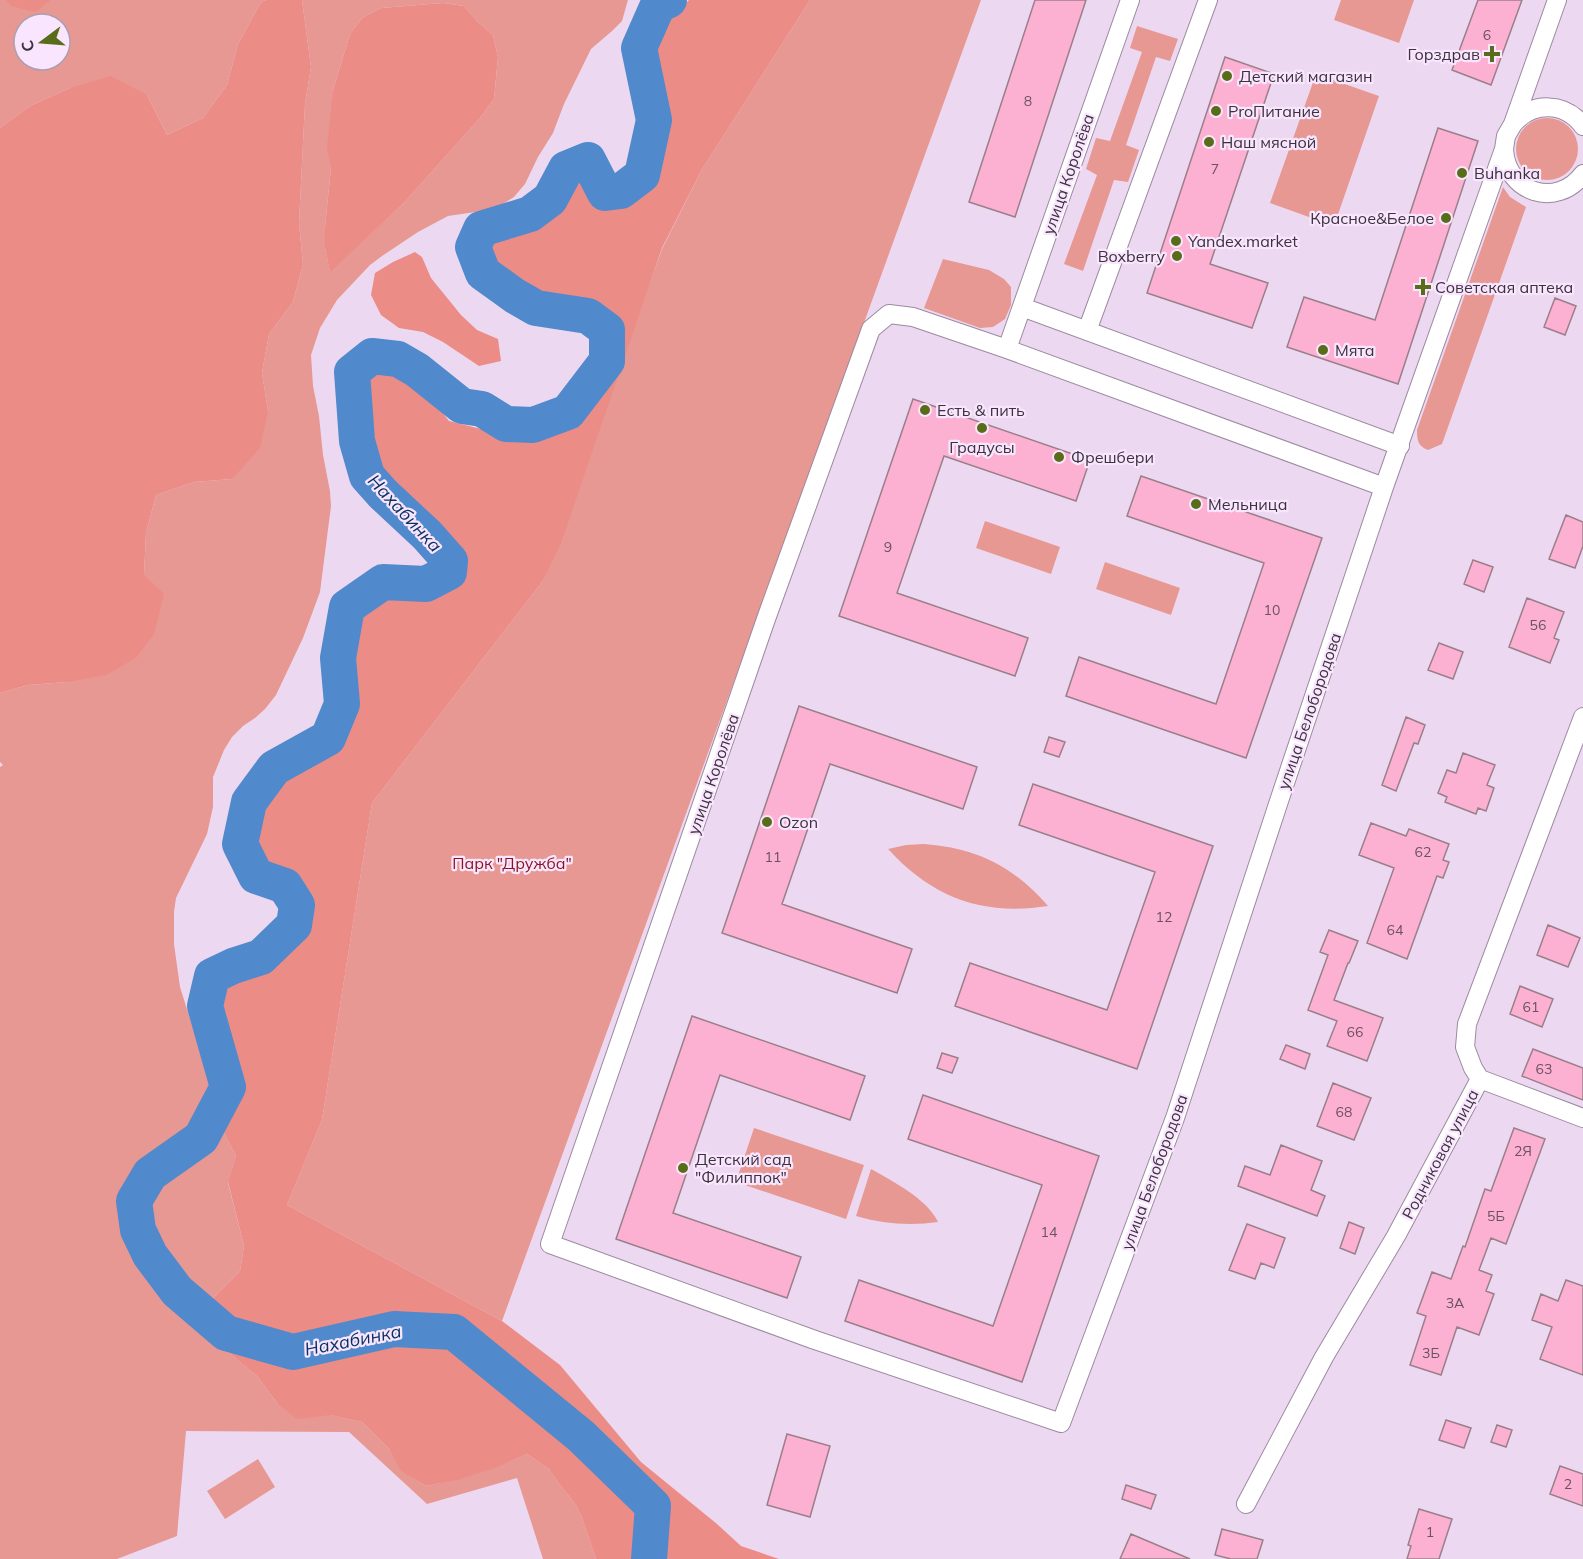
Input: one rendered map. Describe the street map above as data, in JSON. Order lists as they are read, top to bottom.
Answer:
{
  "streets": {
    "street": ["улица Королёва", "улица Белобородова", "Родниковая улица"]
  },
  "crossings": [
    ["улица Королёва", "улица Белобородова"]
  ],
  "water": ["Нахабинка"],
  "parks": ["Парк \"Дружба\""],
  "places": {
    "health": ["Горздрав", "Советская аптека"],
    "other": [
      "Детский магазин",
      "ProПитание",
      "Наш мясной",
      "Buhanka",
      "Красное&Белое",
      "Yandex.market",
      "Boxberry",
      "Мята",
      "Есть & пить",
      "Градусы",
      "Фрешбери",
      "Мельница",
      "Ozon",
      "Детский сад \"Филиппок\""
    ]
  },
  "house_numbers": [
    "6",
    "8",
    "7",
    "9",
    "10",
    "56",
    "62",
    "11",
    "12",
    "64",
    "61",
    "66",
    "63",
    "68",
    "2Я",
    "5Б",
    "14",
    "3А",
    "3Б",
    "2",
    "1"
  ],
  "north": "left"
}
